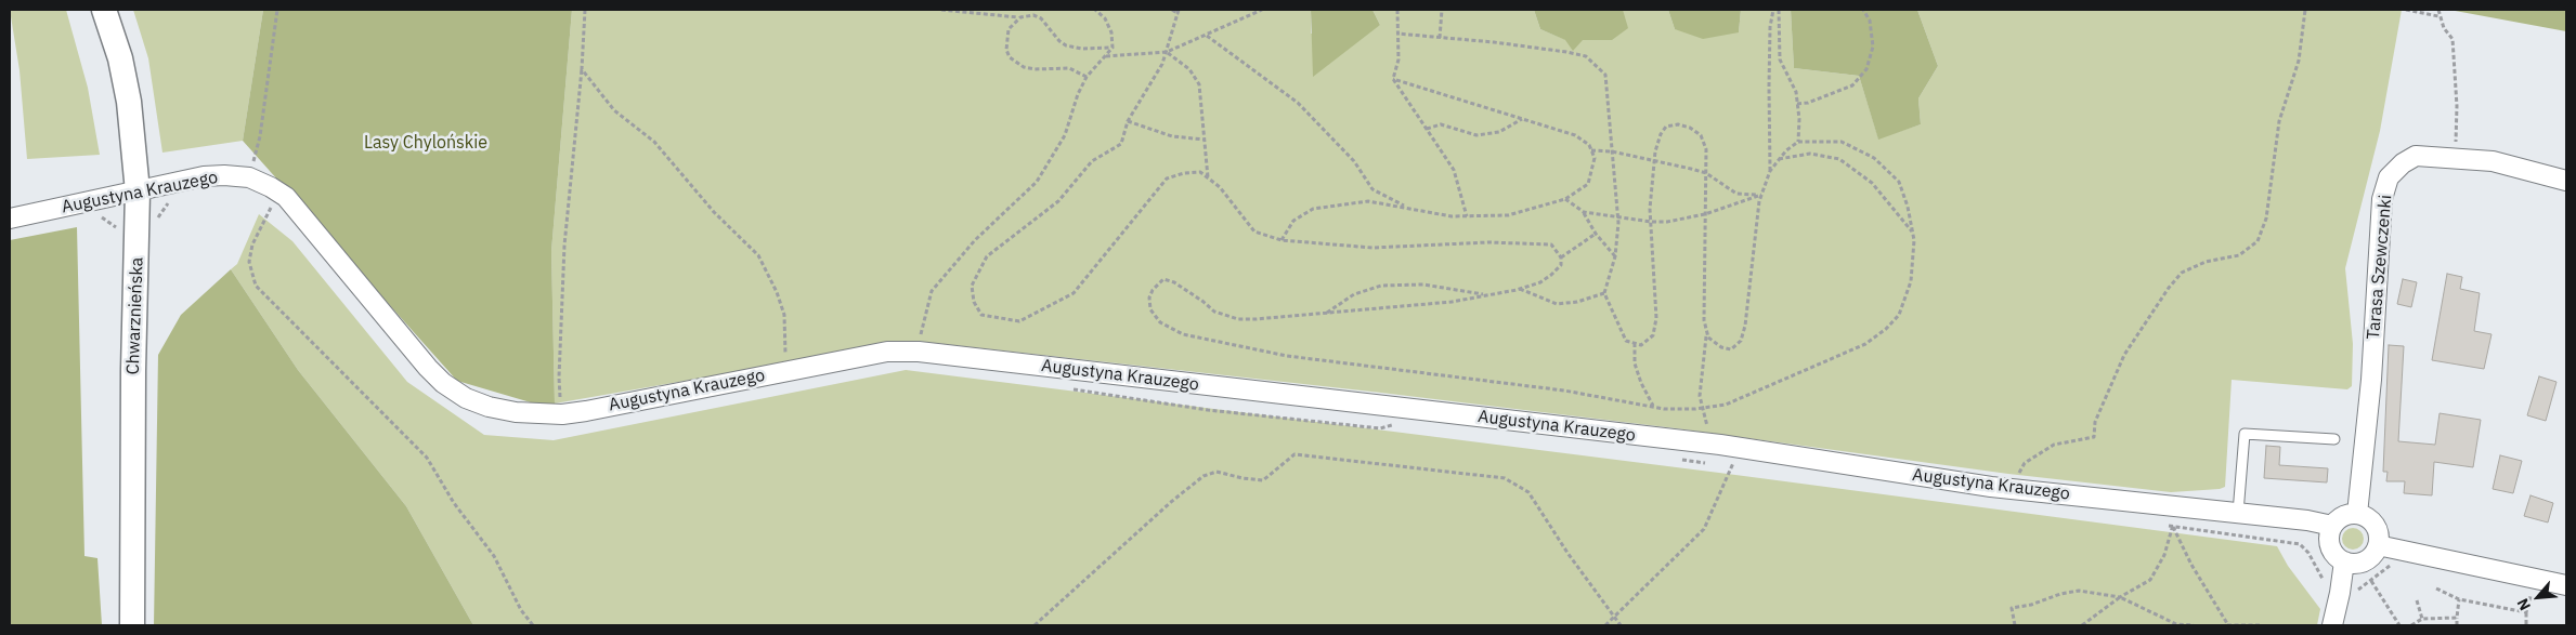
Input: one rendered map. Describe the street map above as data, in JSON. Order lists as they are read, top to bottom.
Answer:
{
  "streets": {
    "street": ["Augustyna Krauzego", "Tarasa Szewczenki", "Chwarznieńska"]
  },
  "crossings": [
    ["Augustyna Krauzego", "Tarasa Szewczenki"],
    ["Augustyna Krauzego", "Chwarznieńska"]
  ],
  "parks": ["Lasy Chylońskie"],
  "north": "bottom left"
}
